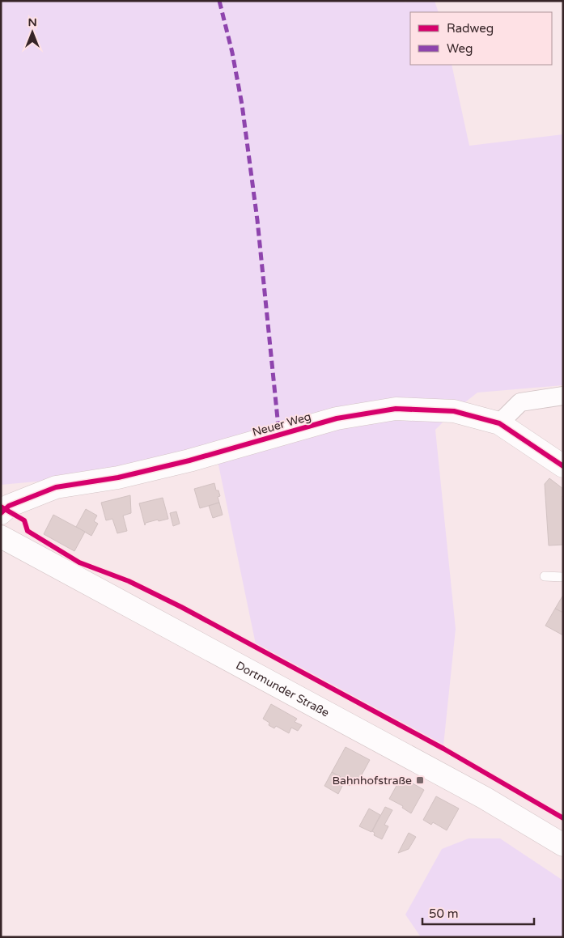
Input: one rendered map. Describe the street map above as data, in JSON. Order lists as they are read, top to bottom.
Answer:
{
  "streets": {
    "main road": ["Neuer Weg", "Dortmunder Straße"]
  },
  "places": {
    "transit": ["Bahnhofstraße"]
  },
  "legend": ["Radweg", "Weg"],
  "scale_bar": "50 m",
  "north": "top"
}
